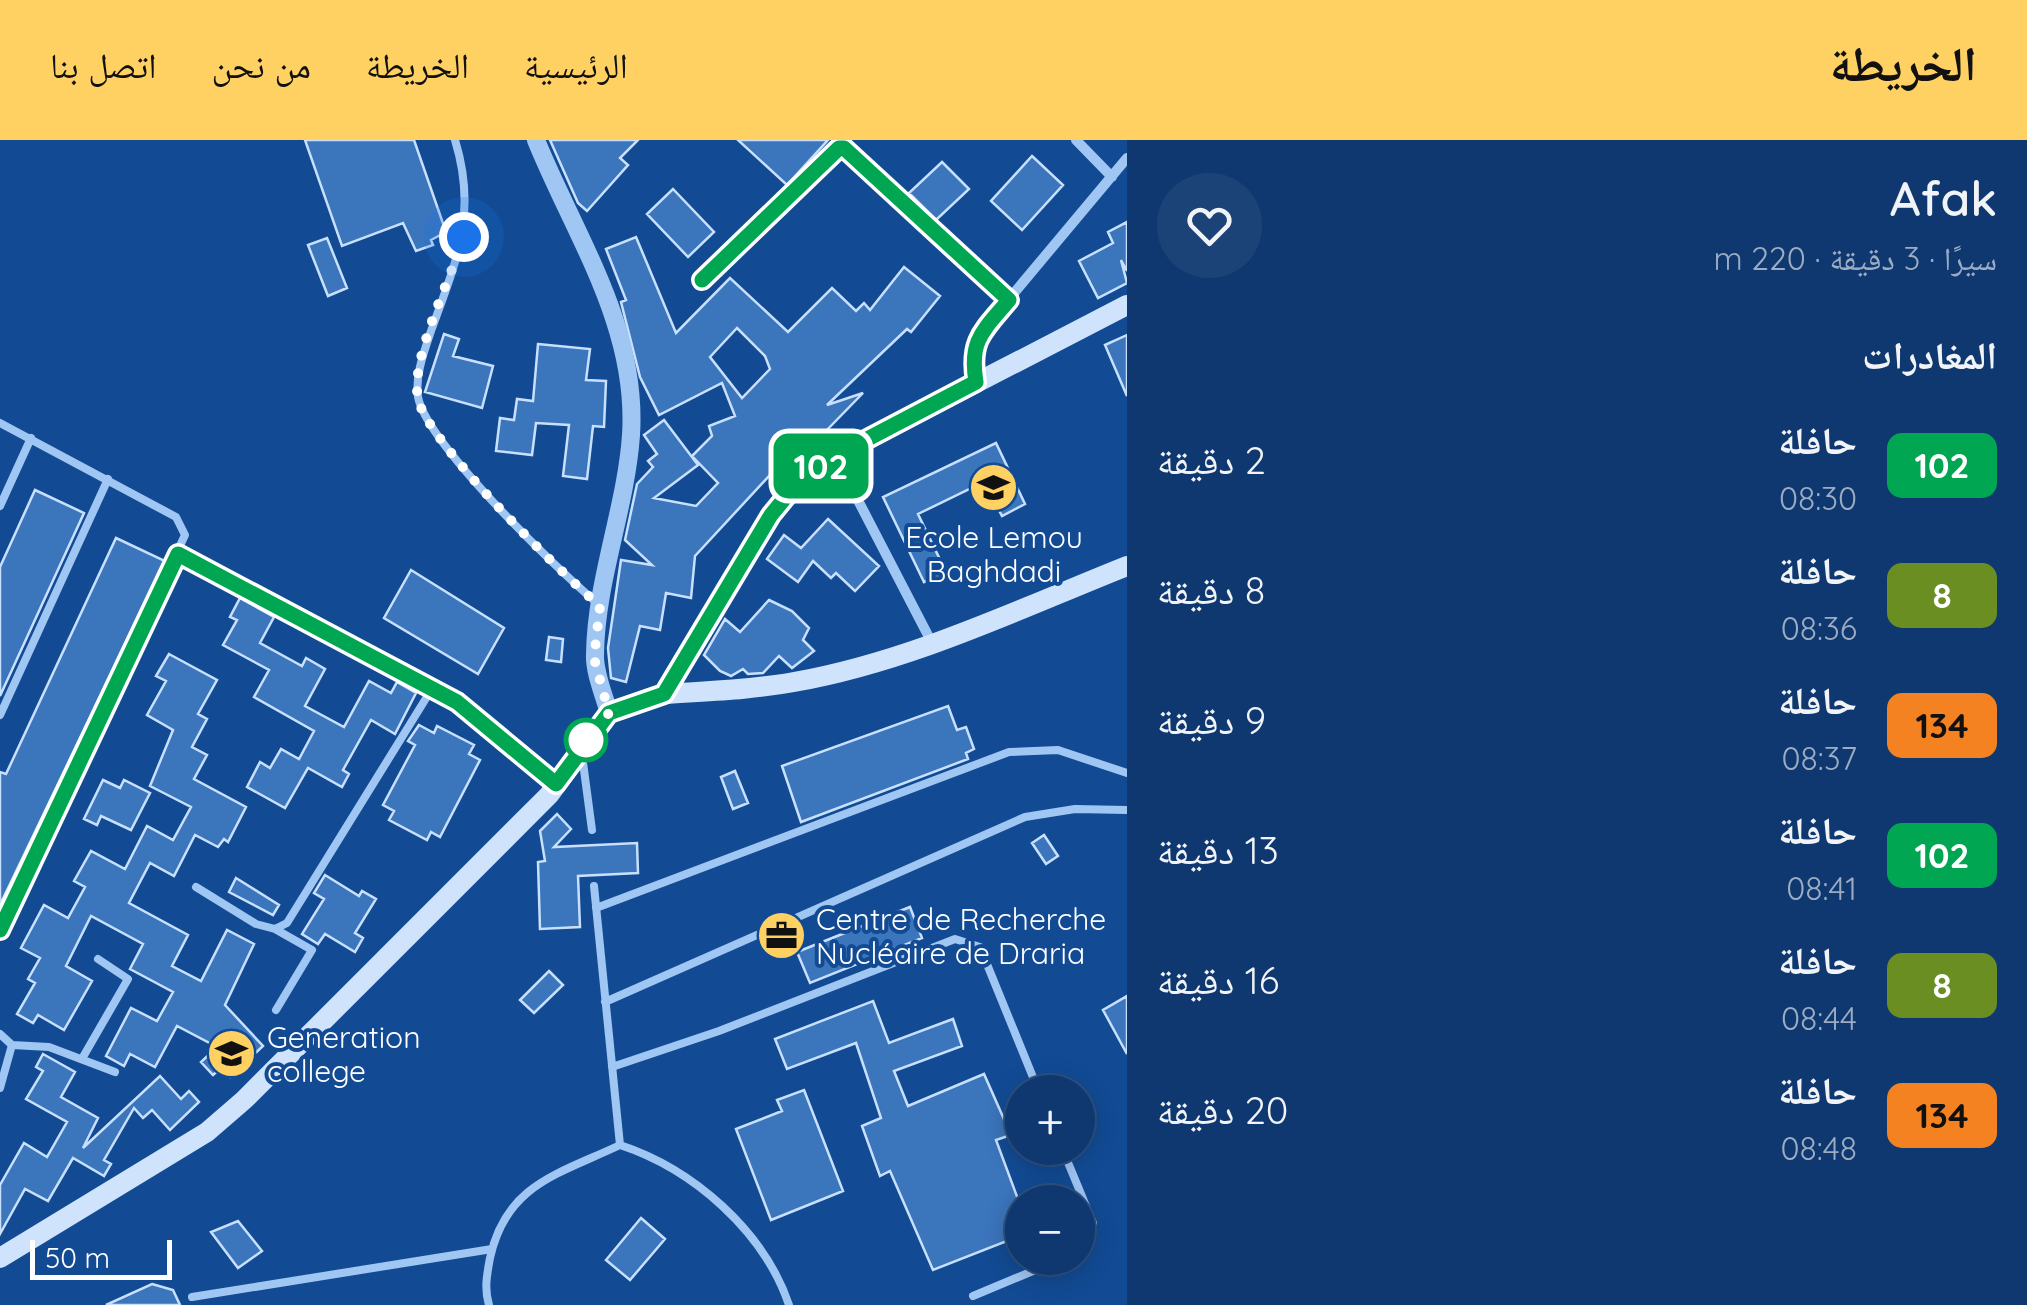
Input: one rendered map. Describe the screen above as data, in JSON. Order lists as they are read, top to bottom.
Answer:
{
  "places": {
    "school or university": ["Ecole Lemou Baghdadi", "Generation college"],
    "office": ["Centre de Recherche Nucléaire de Draria"]
  },
  "lines": ["bus line 102"],
  "scale_bar": "50 m",
  "page": {
    "header": "الخريطة",
    "nav": [
      "الرئيسية",
      "الخريطة",
      "من نحن",
      "اتصل بنا"
    ],
    "heading": [
      ["Afak", "سيرًا · 3 دقيقة · 220 m"],
      "المغادرات"
    ],
    "on_map": "102",
    "list": [
      {
        "mark": "102",
        "name": "حافلة",
        "note": "08:30",
        "value": "2 دقيقة"
      },
      {
        "mark": "8",
        "name": "حافلة",
        "note": "08:36",
        "value": "8 دقيقة"
      },
      {
        "mark": "134",
        "name": "حافلة",
        "note": "08:37",
        "value": "9 دقيقة"
      },
      {
        "mark": "102",
        "name": "حافلة",
        "note": "08:41",
        "value": "13 دقيقة"
      },
      {
        "mark": "8",
        "name": "حافلة",
        "note": "08:44",
        "value": "16 دقيقة"
      },
      {
        "mark": "134",
        "name": "حافلة",
        "note": "08:48",
        "value": "20 دقيقة"
      }
    ],
    "map_buttons": ["+", "−"],
    "scale": "50 m"
  }
}
